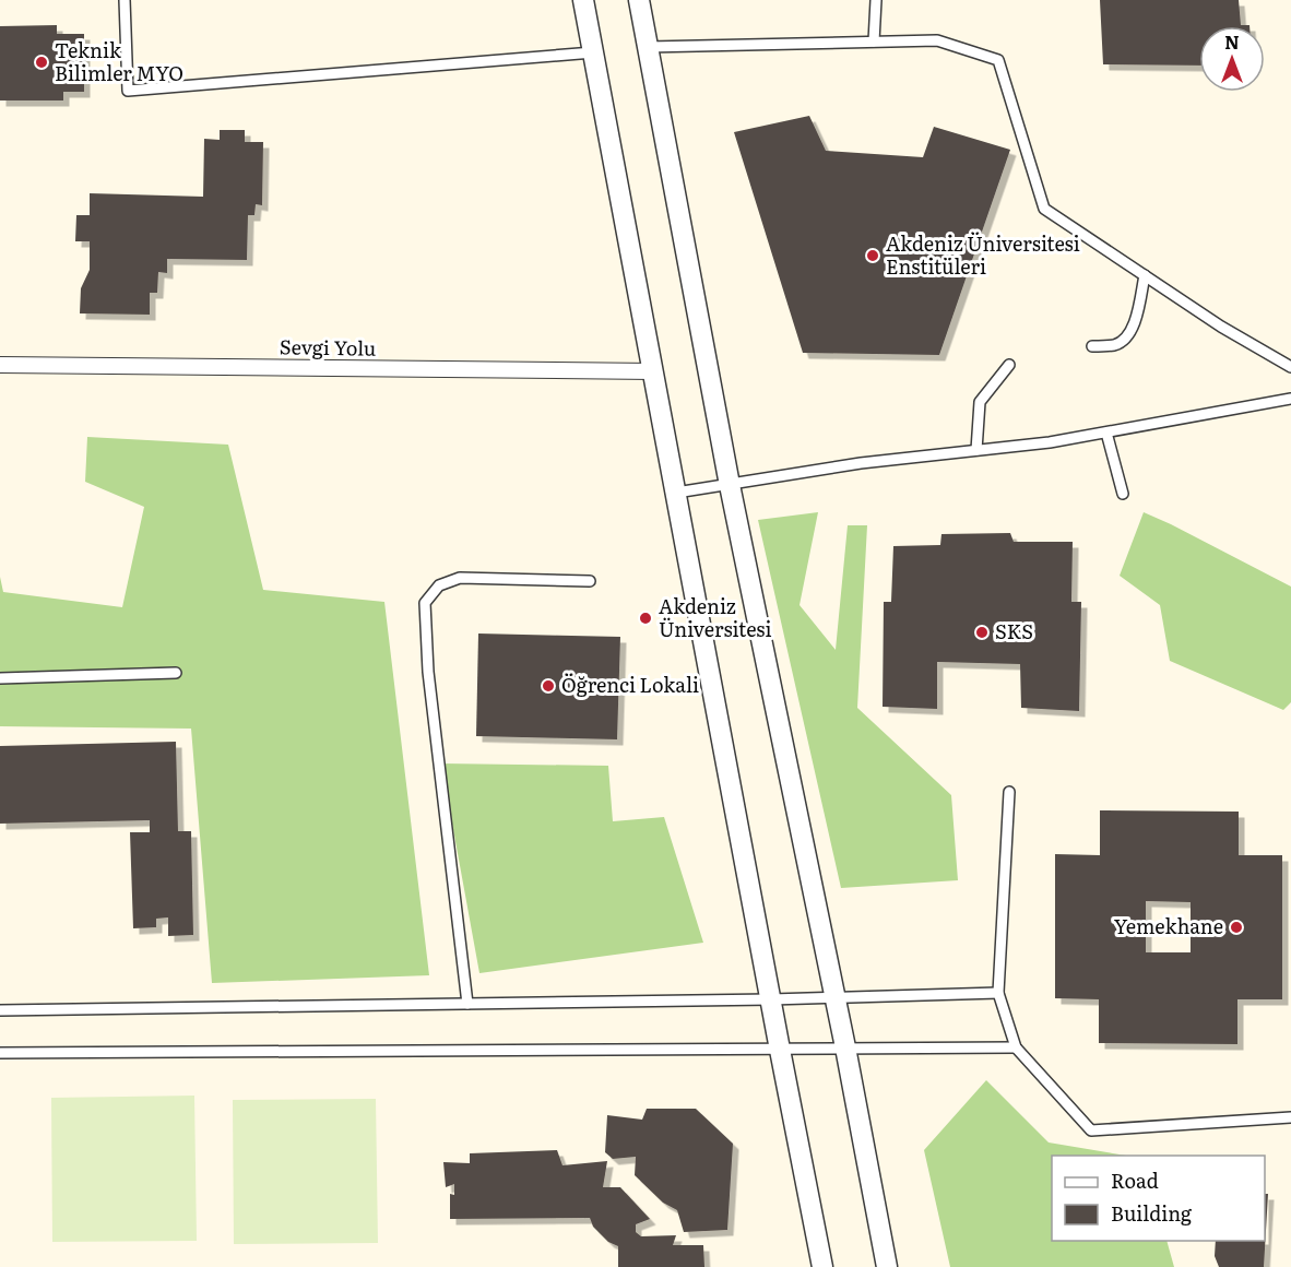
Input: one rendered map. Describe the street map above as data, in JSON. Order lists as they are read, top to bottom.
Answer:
{
  "streets": {
    "street": ["Sevgi Yolu"]
  },
  "places": [
    "Teknik Bilimler MYO",
    "Akdeniz Üniversitesi Enstitüleri",
    "Akdeniz Üniversitesi",
    "SKS",
    "Öğrenci Lokali",
    "Yemekhane"
  ],
  "legend": ["Road", "Building"],
  "north": "top"
}
